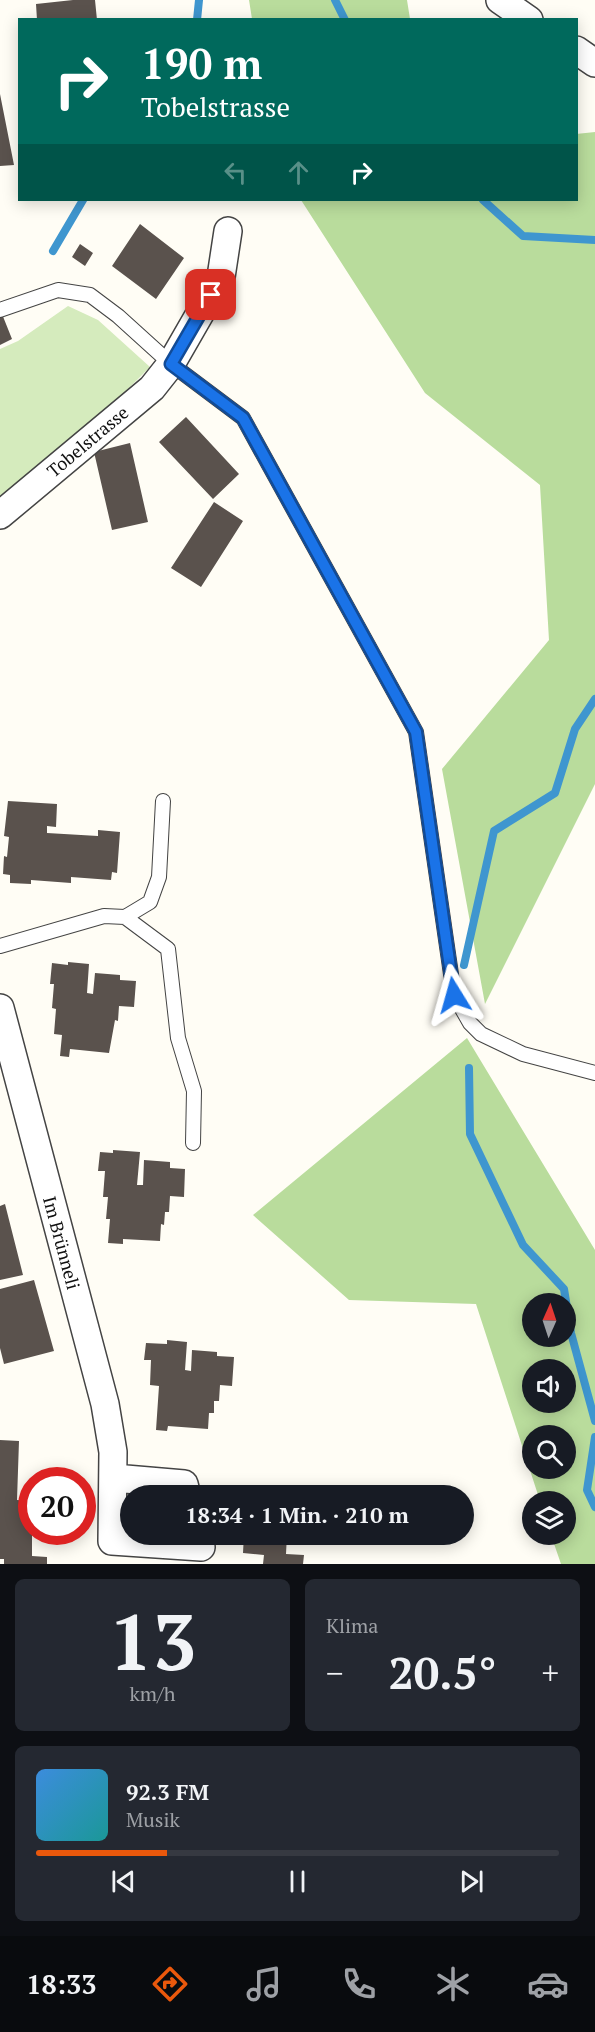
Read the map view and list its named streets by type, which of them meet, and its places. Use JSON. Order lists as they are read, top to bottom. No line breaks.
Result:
{"streets":{"street":["Tobelstrasse","Im Brünneli"]},"north":"top","page":{"turn":["190 m","Tobelstrasse"],"limit":"20","trip":"18:34 · 1 Min. · 210 m","tile":[["13","km/h"],"Klima"],"heat":["−","20.5°","+"],"song":["92.3 FM","Musik"],"tabs":"18:33"}}
